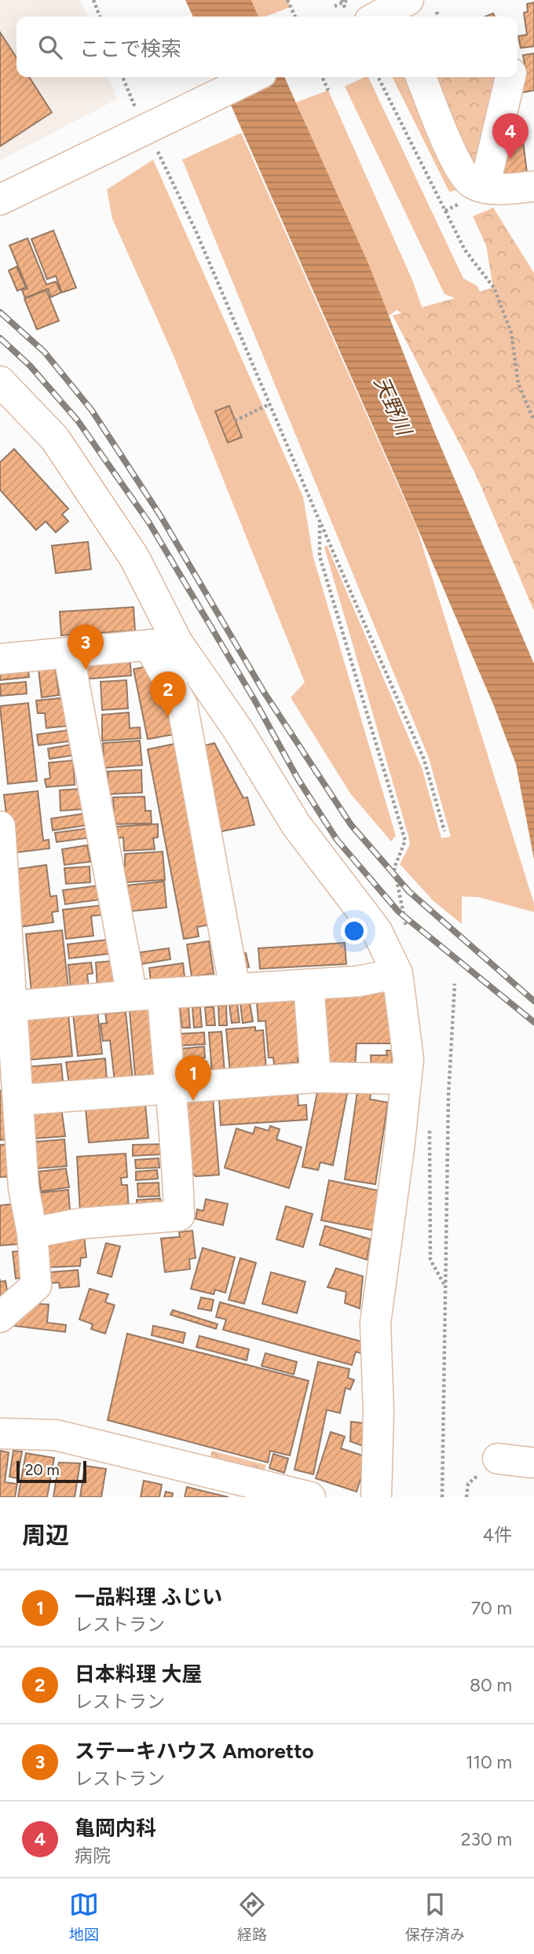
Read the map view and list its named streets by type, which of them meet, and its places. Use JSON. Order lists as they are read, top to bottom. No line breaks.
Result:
{"water":["天野川"],"scale_bar":"20 m","page":{"search":"ここで検索","pins":["4","3","2","1"],"scale":"20 m","heading":["周辺","4件"],"list":[{"mark":"1","name":"一品料理 ふじい","note":"レストラン","value":"70 m"},{"mark":"2","name":"日本料理 大屋","note":"レストラン","value":"80 m"},{"mark":"3","name":"ステーキハウス Amoretto","note":"レストラン","value":"110 m"},{"mark":"4","name":"亀岡内科","note":"病院","value":"230 m"}],"nav":["地図","経路","保存済み"]}}
